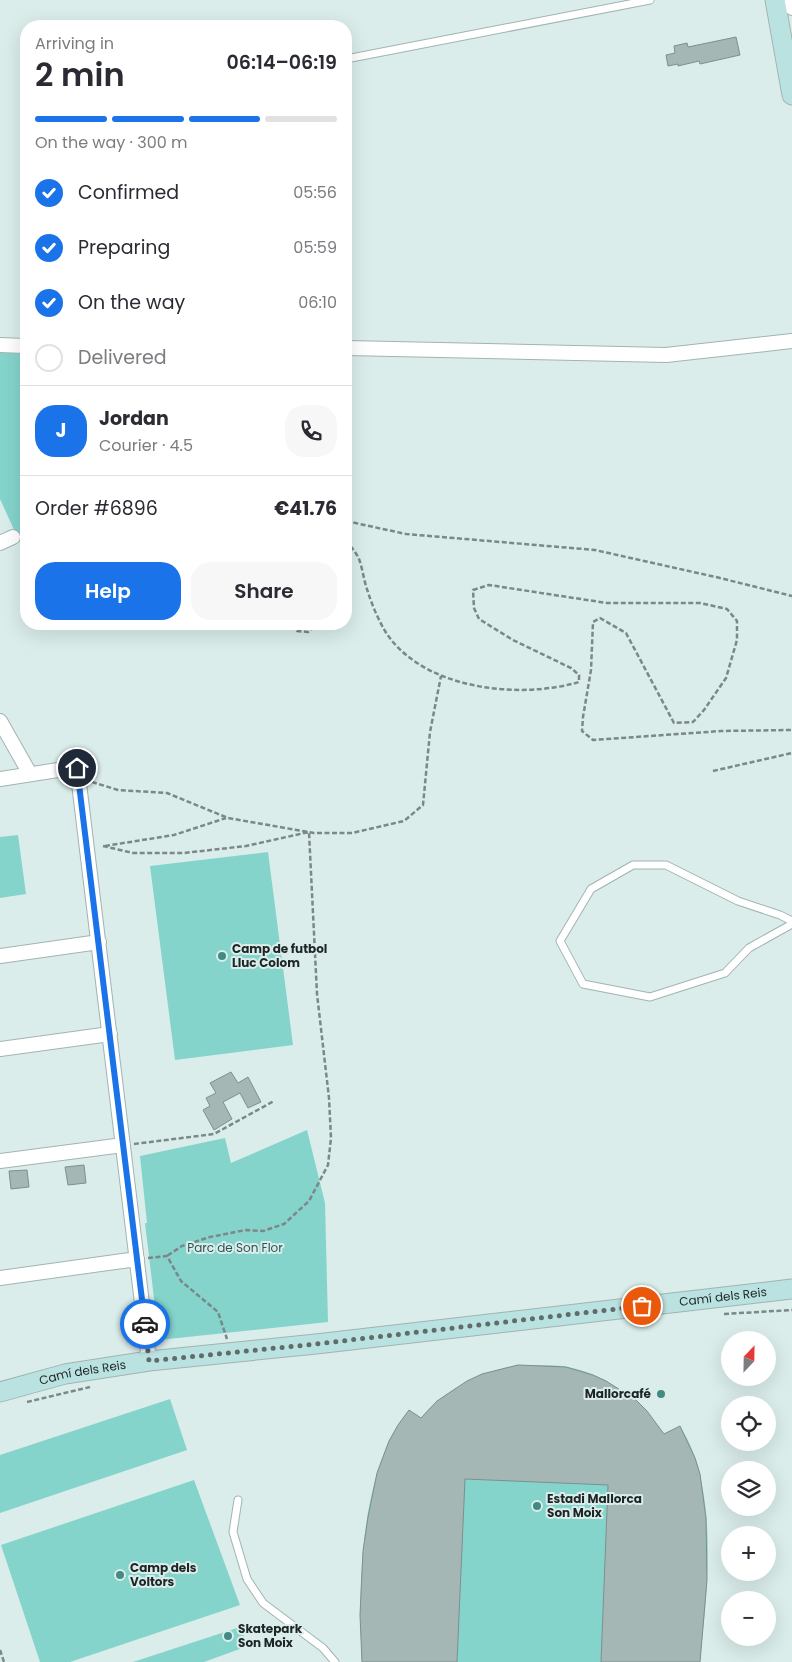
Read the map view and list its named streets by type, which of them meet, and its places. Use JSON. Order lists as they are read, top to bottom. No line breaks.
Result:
{"streets":{"street":["Camí dels Reis"]},"parks":["Parc de Son Flor"],"places":["Camp de futbol Lluc Colom","Mallorcafé","Estadi Mallorca Son Moix","Camp dels Voltors","Skatepark Son Moix"],"north":"top","page":{"heading":["2 min","Arriving in","06:14–06:19"],"panel":["Jordan","Courier · 4.5","Order #6896","€41.76"],"bar":"On the way · 300 m","list":[["Confirmed","05:56"],["Preparing","05:59"],["On the way","06:10"],"Delivered"],"round":"J","buttons":["Help","Share"],"map_buttons":["+","−"]}}
